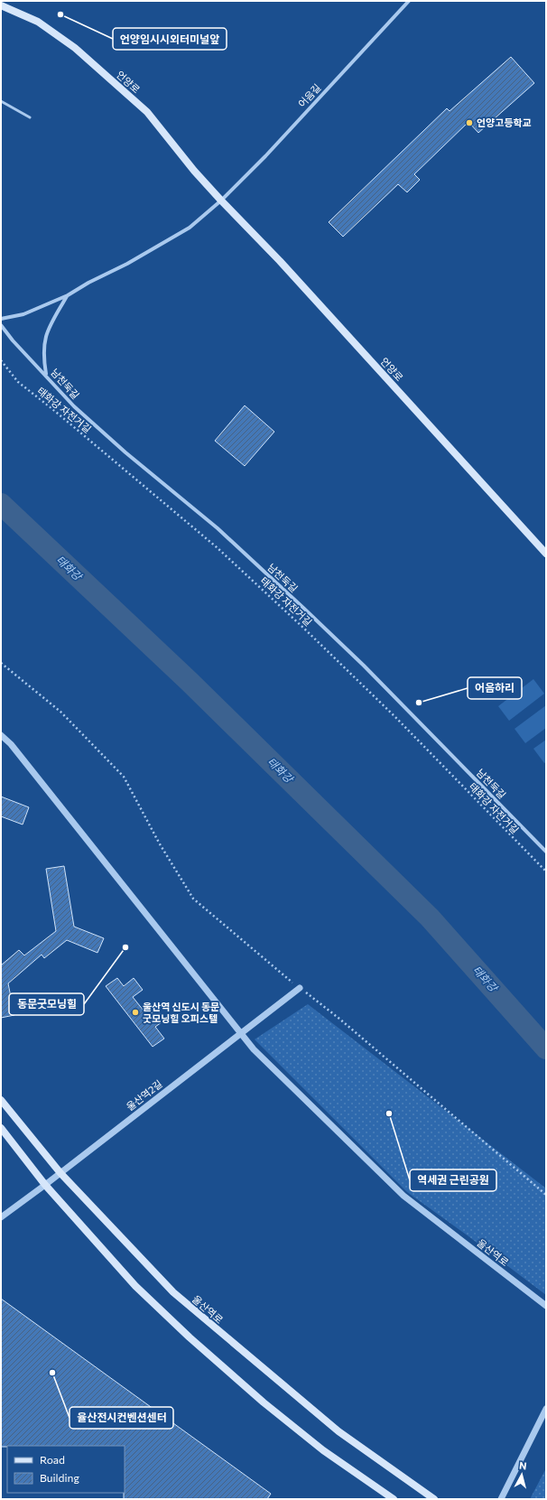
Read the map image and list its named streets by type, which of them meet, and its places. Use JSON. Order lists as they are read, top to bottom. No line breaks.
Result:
{"streets":{"main road":["언양로","울산역로"],"street":["어음길","남천둑길","울산역2길"],"path":["태화강 자전거길"]},"crossings":[["언양로","어음길"],["울산역2길","울산역로"]],"water":["태화강"],"places":["언양임시시외터미널앞","언양고등학교","어음하리","동문굿모닝힐","울산역 신도시 동문 굿모닝힐 오피스텔","역세권 근린공원","율산전시컨벤션센터"],"legend":["Road","Building"],"north":"top"}
